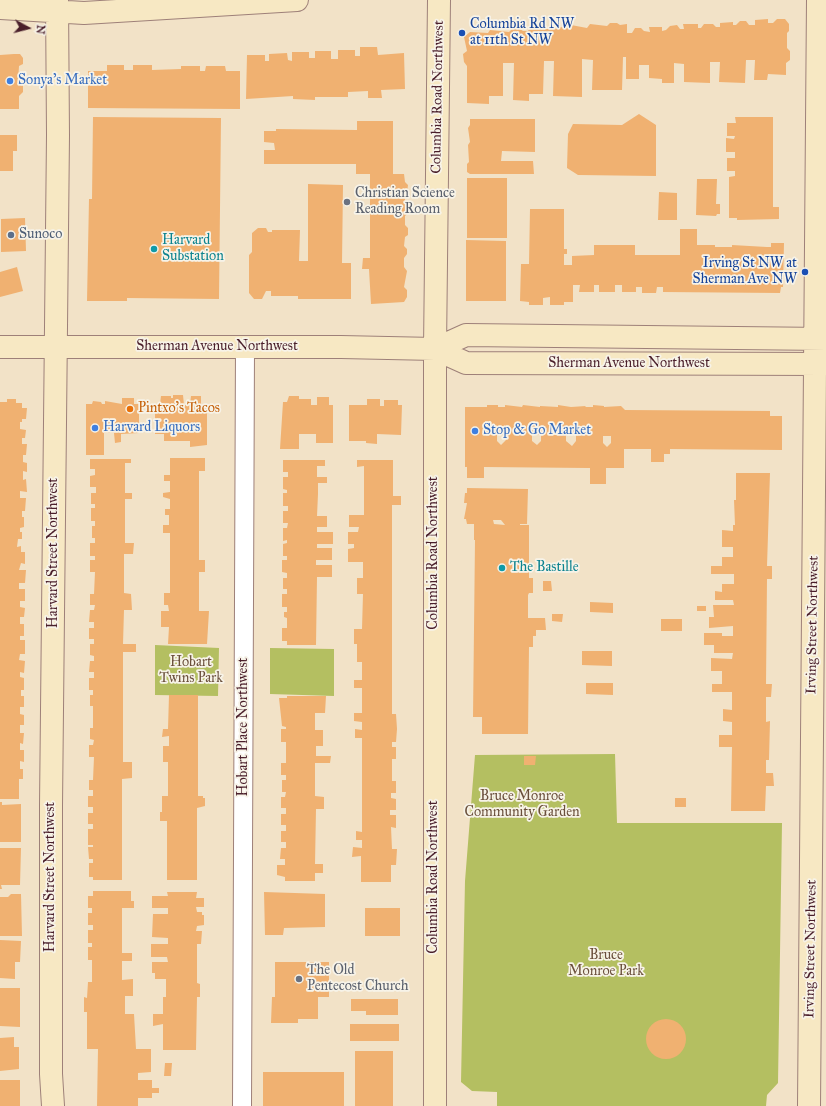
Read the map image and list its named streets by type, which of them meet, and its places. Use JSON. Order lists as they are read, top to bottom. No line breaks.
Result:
{"streets":{"main road":["Columbia Road Northwest","Sherman Avenue Northwest","Harvard Street Northwest","Irving Street Northwest"],"street":["Hobart Place Northwest"]},"crossings":[["Columbia Road Northwest","Sherman Avenue Northwest"],["Sherman Avenue Northwest","Harvard Street Northwest"],["Sherman Avenue Northwest","Irving Street Northwest"],["Sherman Avenue Northwest","Hobart Place Northwest"]],"parks":["Hobart Twins Park","Bruce Monroe Community Garden","Bruce Monroe Park"],"places":["Columbia Rd NW at 11th St NW","Sonya's Market","Christian Science Reading Room","Sunoco","Harvard Substation","Irving St NW at Sherman Ave NW","Pintxo's Tacos","Harvard Liquors","Stop & Go Market","The Bastille","The Old Pentecost Church"],"north":"right"}
